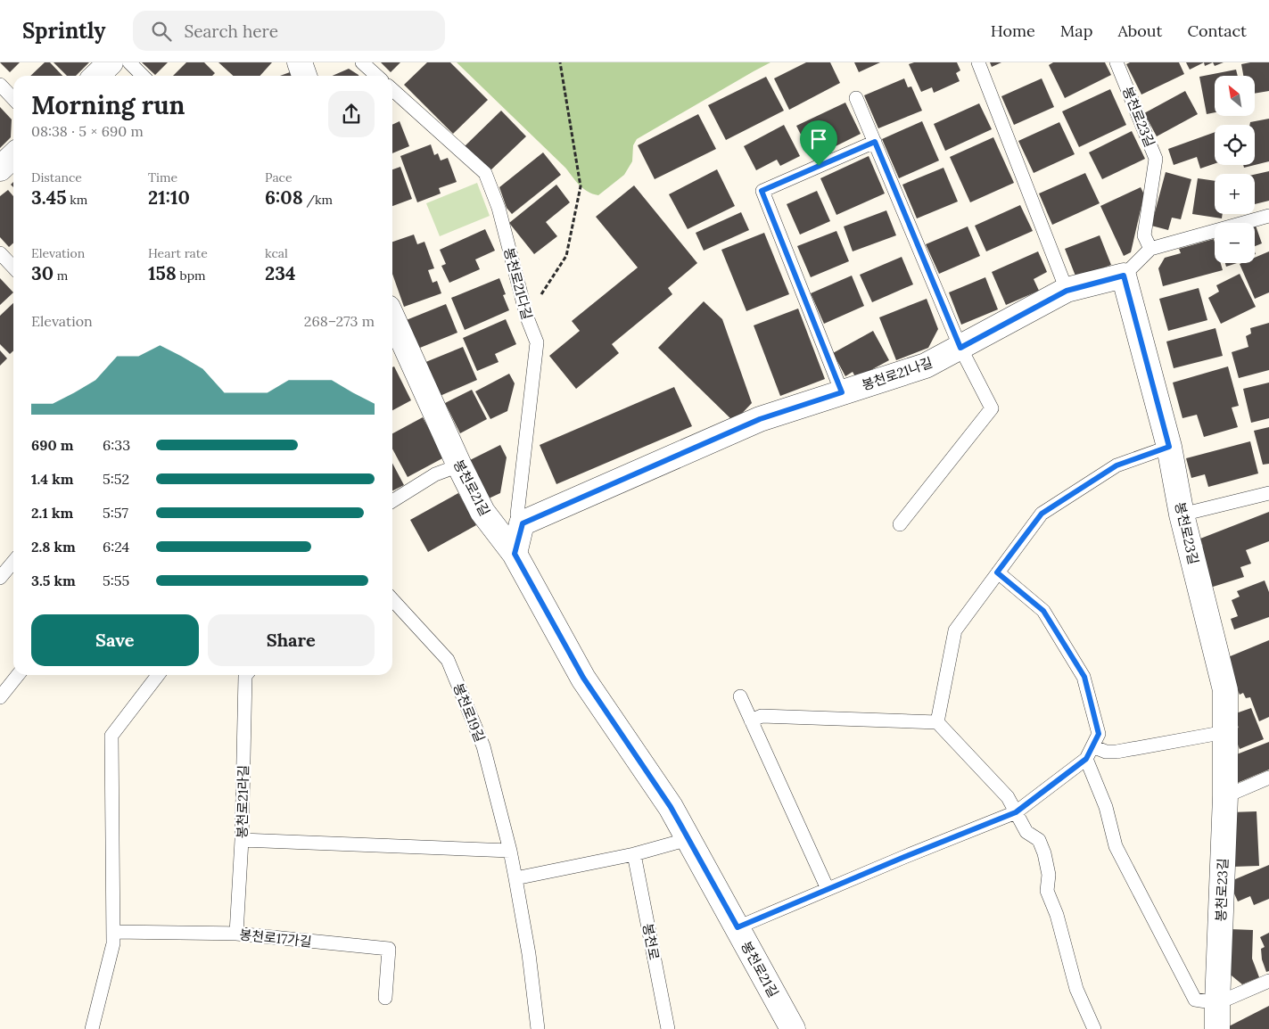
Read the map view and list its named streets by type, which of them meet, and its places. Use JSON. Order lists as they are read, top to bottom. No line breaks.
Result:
{"streets":{"street":["봉천로23길","봉천로21나길","봉천로21길"],"lane":["봉천로21다길","봉천로19길","봉천로21라길","봉천로17가길","봉천로"]},"crossings":[["봉천로23길","봉천로21나길"],["봉천로21다길","봉천로21나길"],["봉천로21라길","봉천로17가길"]],"north":"top left","page":{"header":"Sprintly","search":"Search here","nav":["Home","Map","About","Contact"],"map_buttons":["+","−"],"heading":["Morning run","08:38 · 5 × 690 m"],"stats":[["Distance","3.45 km"],["Time","21:10"],["Pace","6:08 /km"],["Elevation","30 m"],["Heart rate","158 bpm"],["kcal","234"]],"chart":["Elevation","268–273 m"],"list":[{"name":"690 m","note":"6:33"},{"name":"1.4 km","note":"5:52"},{"name":"2.1 km","note":"5:57"},{"name":"2.8 km","note":"6:24"},{"name":"3.5 km","note":"5:55"}],"buttons":["Save","Share"]}}
